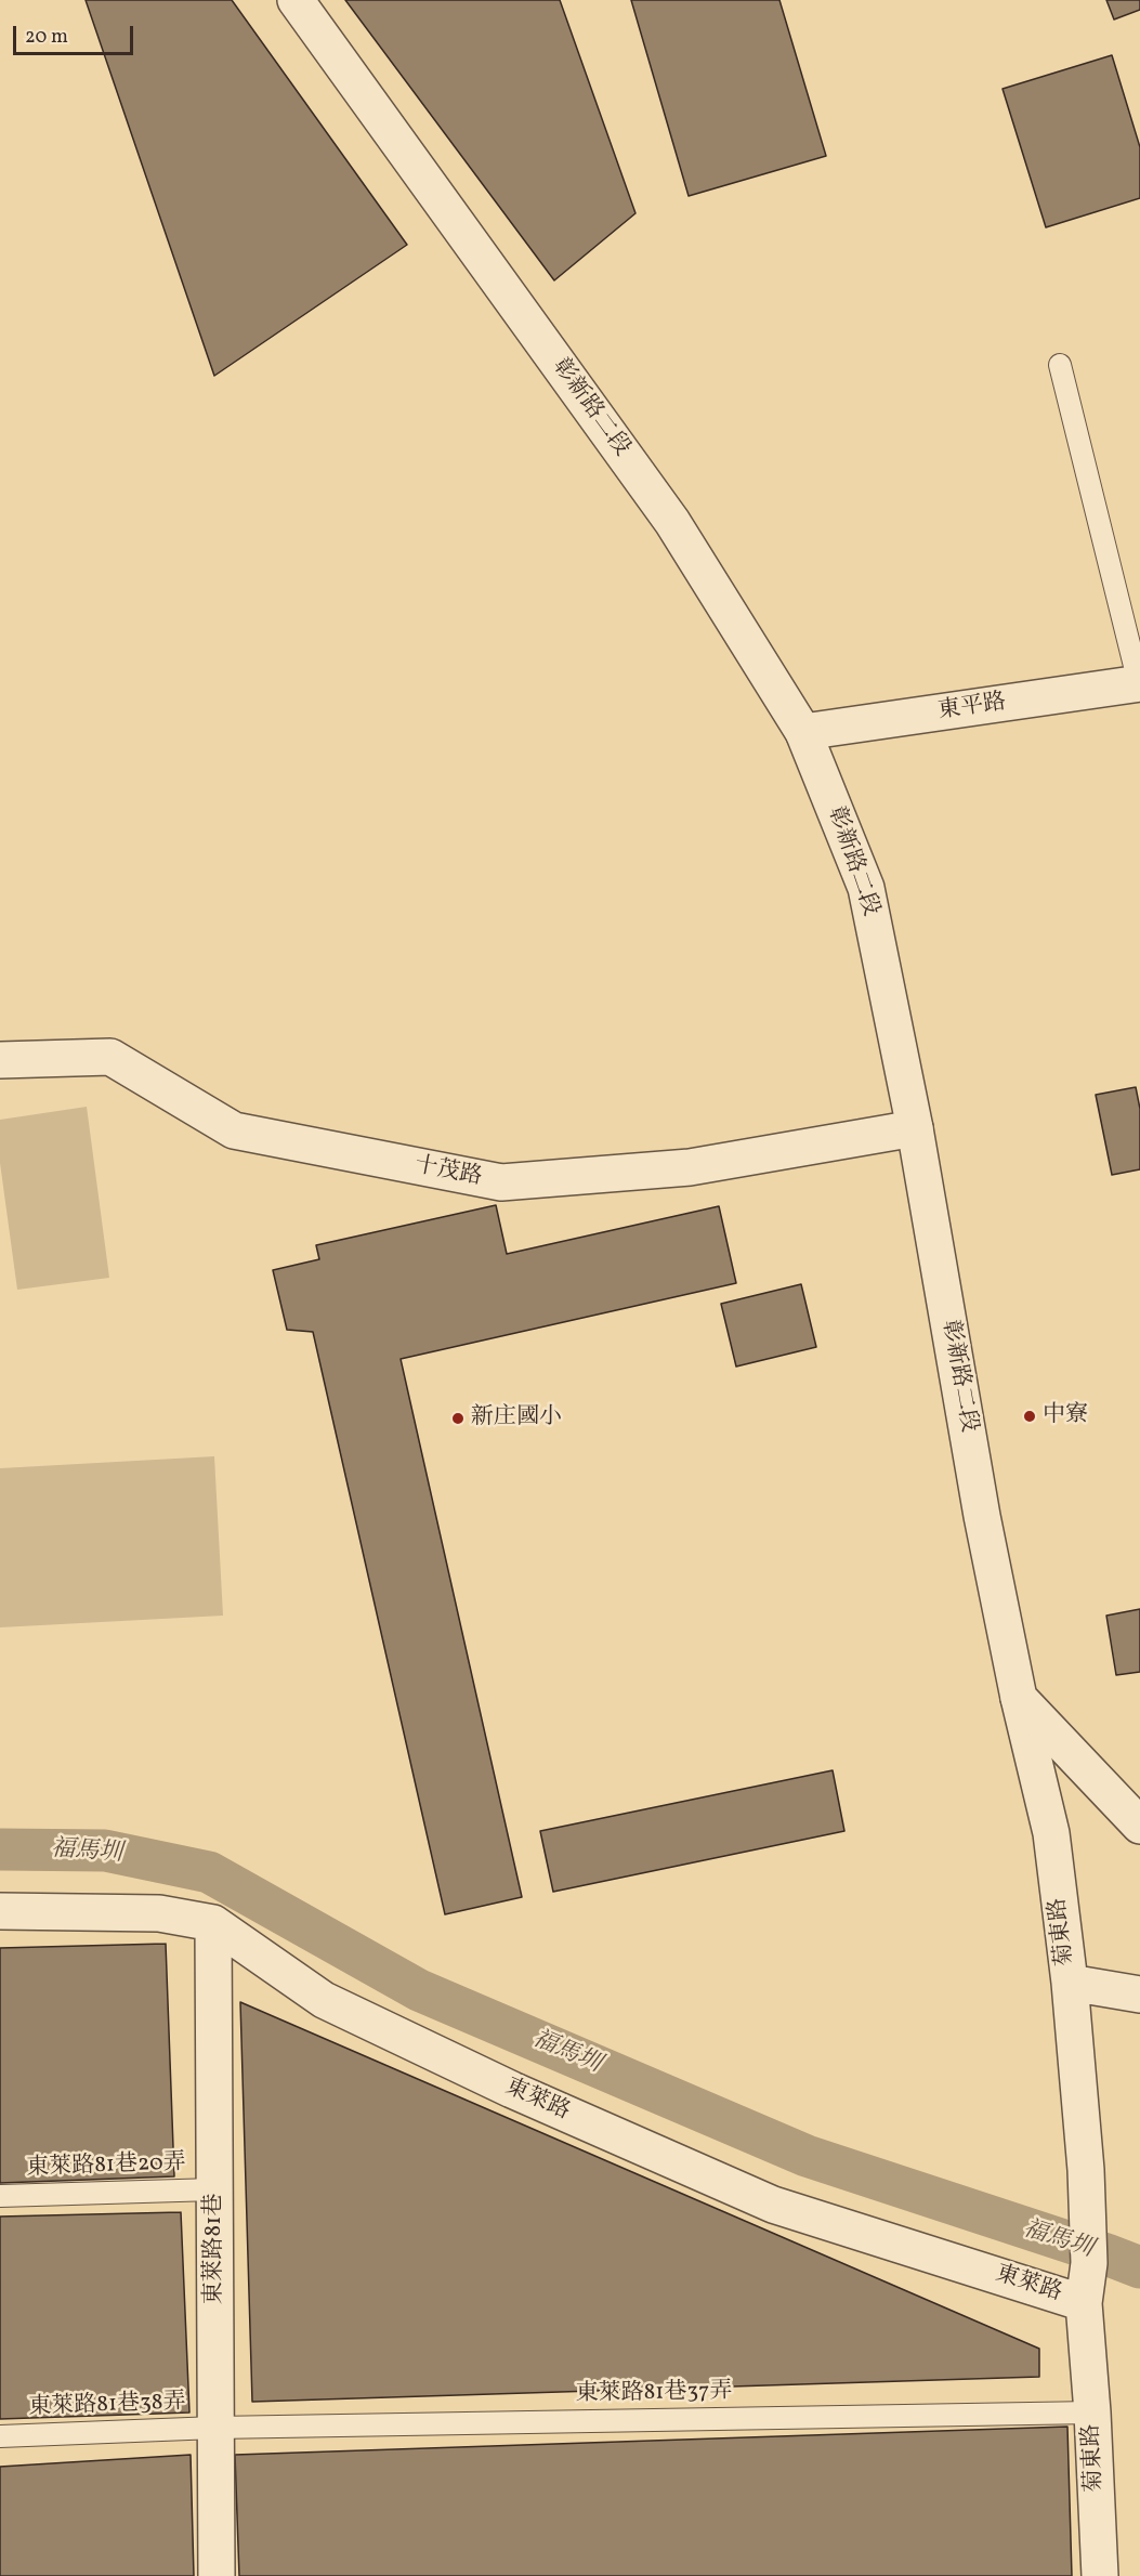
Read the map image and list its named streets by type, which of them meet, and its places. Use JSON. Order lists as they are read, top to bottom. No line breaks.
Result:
{"streets":{"street":["彰新路二段","東平路","十茂路","菊東路","東萊路","東萊路81巷"],"lane":["東萊路81巷20弄","東萊路81巷37弄","東萊路81巷38弄"]},"crossings":[["彰新路二段","東平路"],["彰新路二段","十茂路"],["彰新路二段","菊東路"],["菊東路","東萊路"],["菊東路","東萊路81巷37弄"],["東萊路","東萊路81巷"],["東萊路81巷20弄","東萊路81巷"],["東萊路81巷","東萊路81巷37弄"],["東萊路81巷","東萊路81巷38弄"],["東萊路81巷37弄","東萊路81巷38弄"]],"water":["福馬圳"],"places":["中寮","新庄國小"],"scale_bar":"20 m"}
